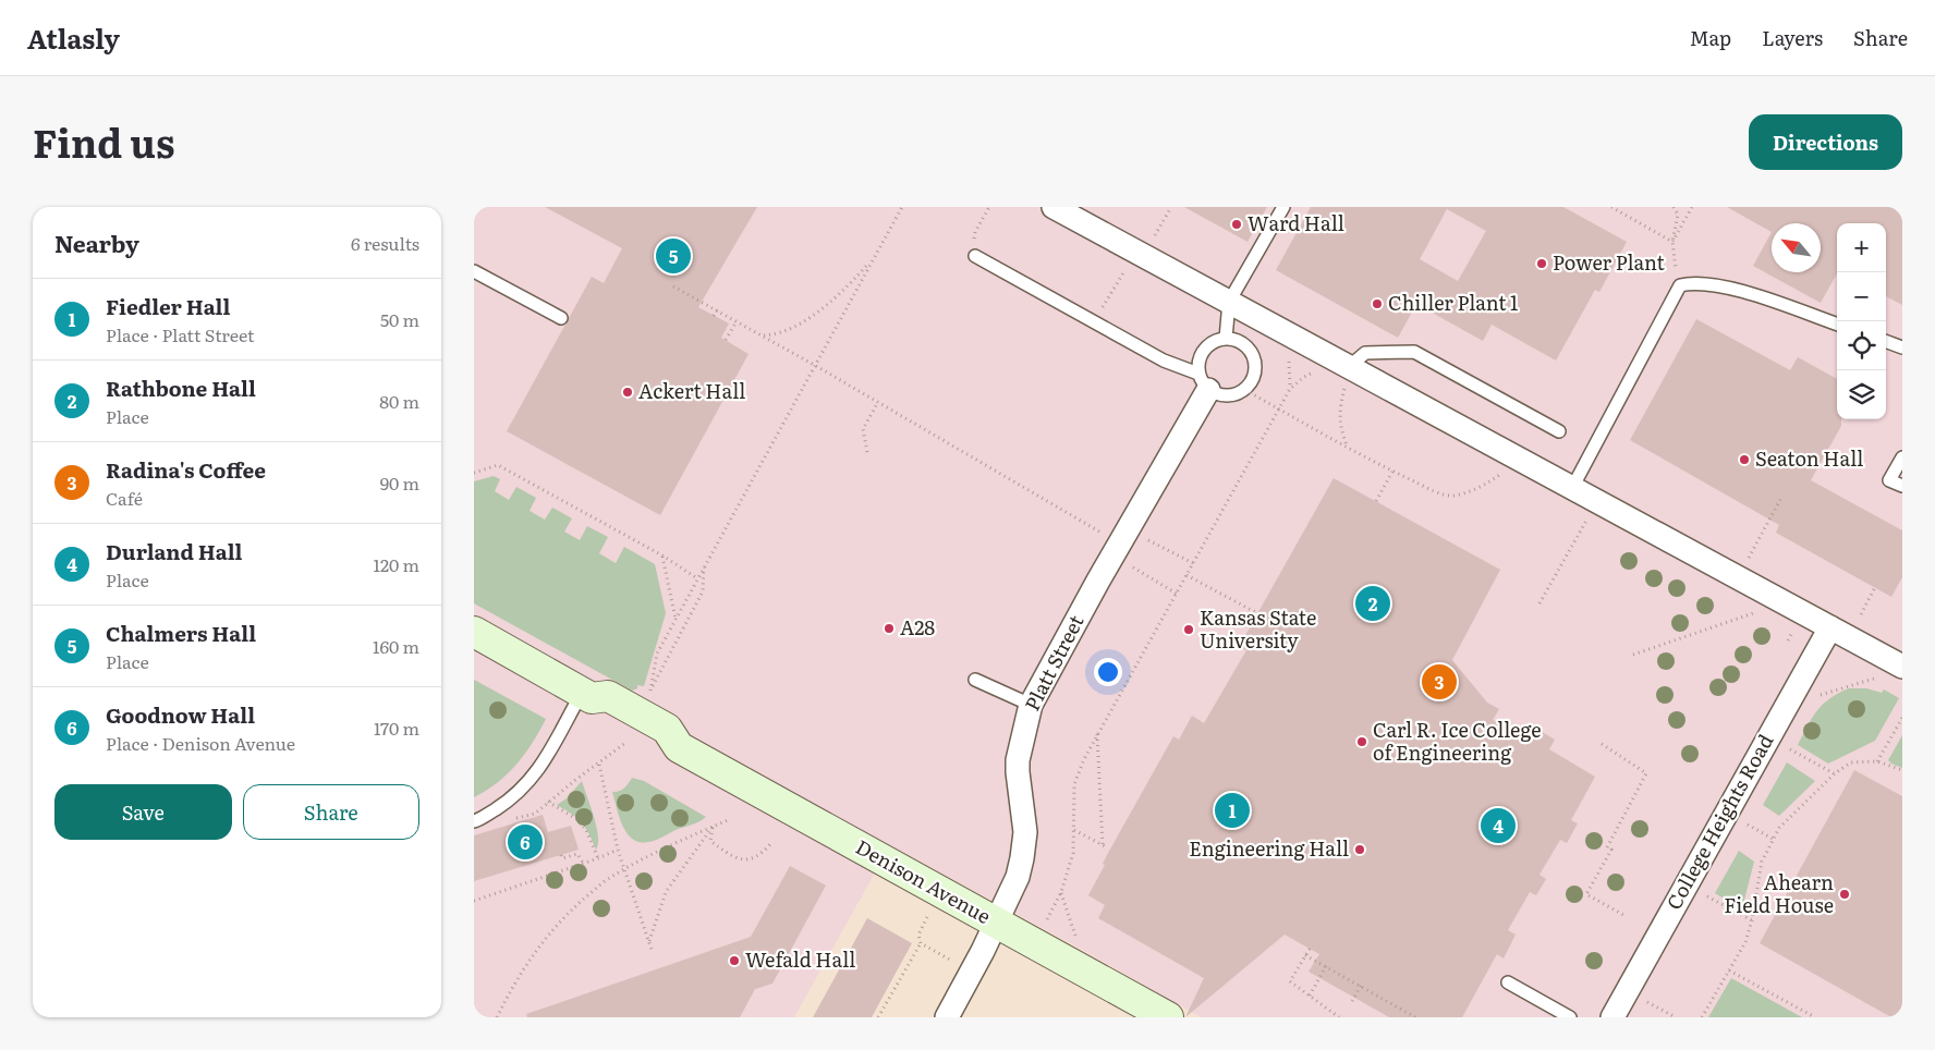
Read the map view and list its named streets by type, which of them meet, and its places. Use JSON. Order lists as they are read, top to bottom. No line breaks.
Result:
{"streets":{"street":["Platt Street","College Heights Road","Denison Avenue"]},"crossings":[["Platt Street","Denison Avenue"]],"places":["Ward Hall","Power Plant","Chiller Plant 1","Ackert Hall","Seaton Hall","A28","Kansas State University","Carl R. Ice College of Engineering","Engineering Hall","Ahearn Field House","Wefald Hall"],"north":"top left","page":{"header":"Atlasly","nav":["Map","Layers","Share"],"title":"Find us","buttons":["Directions",["Save","Share"]],"heading":["Nearby","6 results"],"map_buttons":["+","−"],"pins":["5","2","3","1","4","6"],"list":[{"mark":"1","name":"Fiedler Hall","note":"Place · Platt Street","value":"50 m"},{"mark":"2","name":"Rathbone Hall","note":"Place","value":"80 m"},{"mark":"3","name":"Radina's Coffee","note":"Café","value":"90 m"},{"mark":"4","name":"Durland Hall","note":"Place","value":"120 m"},{"mark":"5","name":"Chalmers Hall","note":"Place","value":"160 m"},{"mark":"6","name":"Goodnow Hall","note":"Place · Denison Avenue","value":"170 m"}]}}
